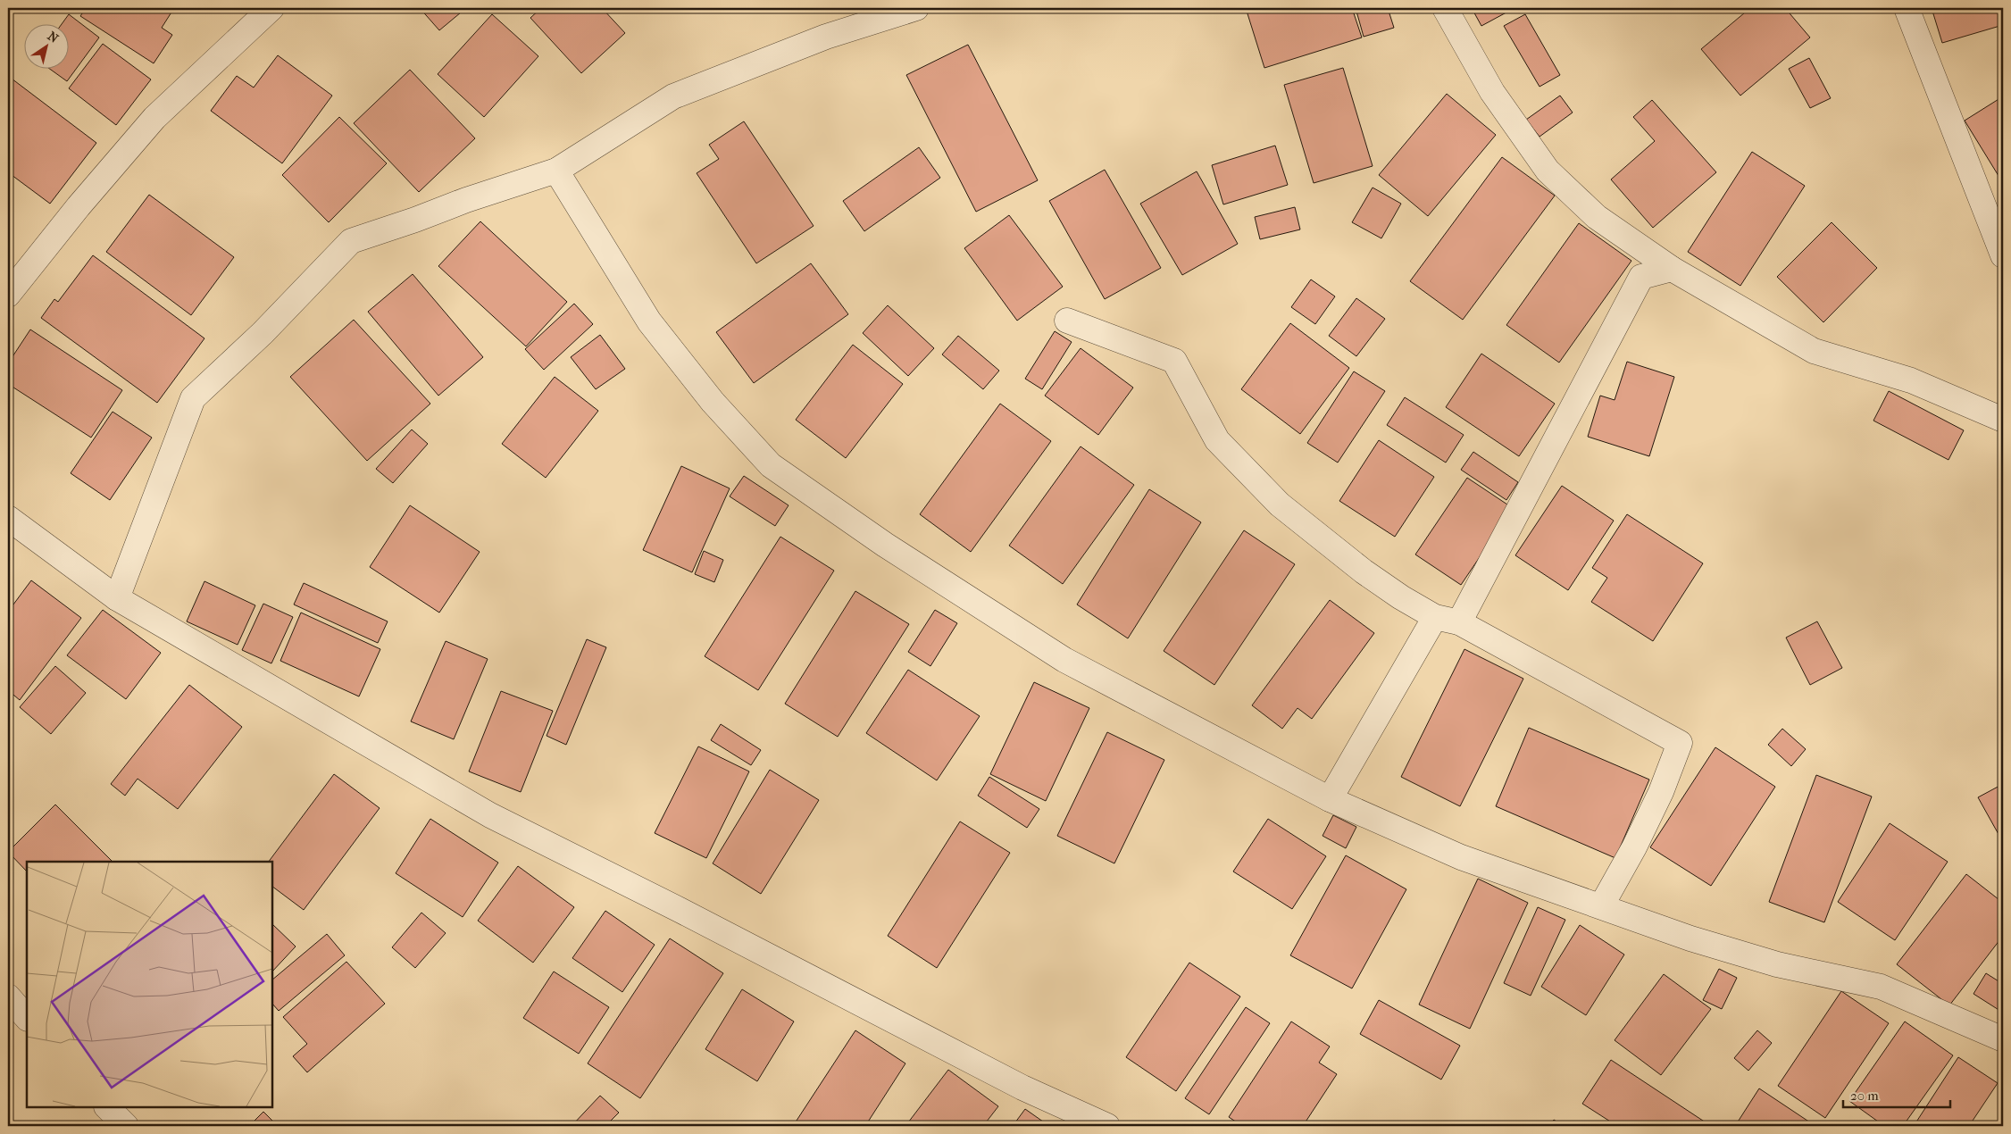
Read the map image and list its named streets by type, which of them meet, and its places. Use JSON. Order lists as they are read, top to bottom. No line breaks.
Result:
{"scale_bar":"20 m","north":"top right"}
